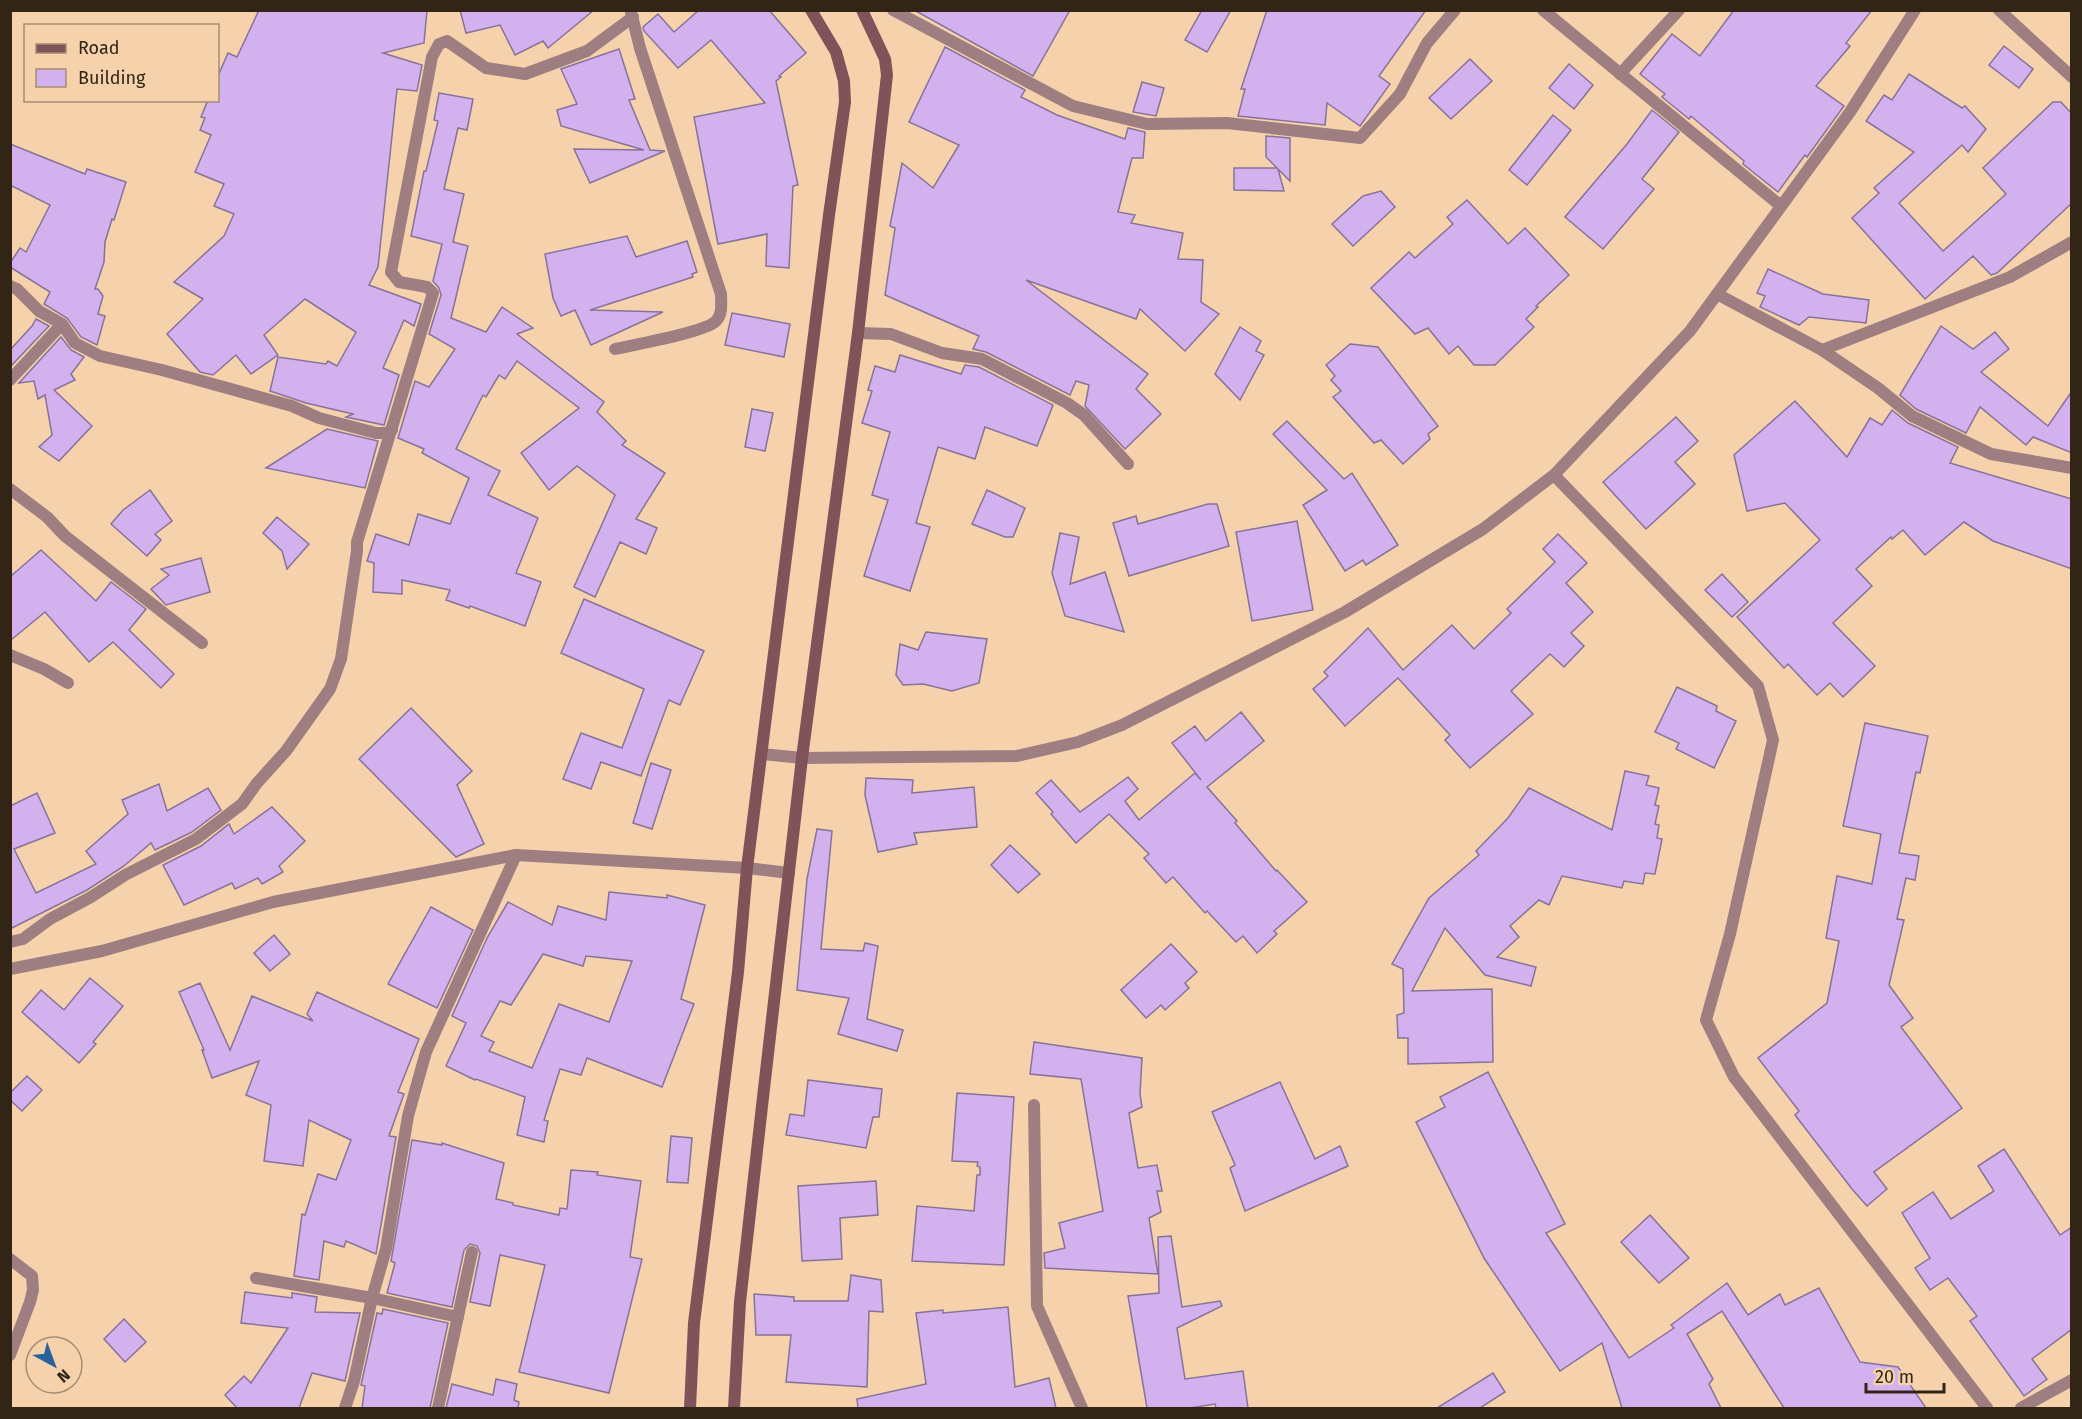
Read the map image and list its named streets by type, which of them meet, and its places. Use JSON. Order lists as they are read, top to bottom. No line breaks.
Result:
{"legend":["Road","Building"],"scale_bar":"20 m","north":"bottom right"}
